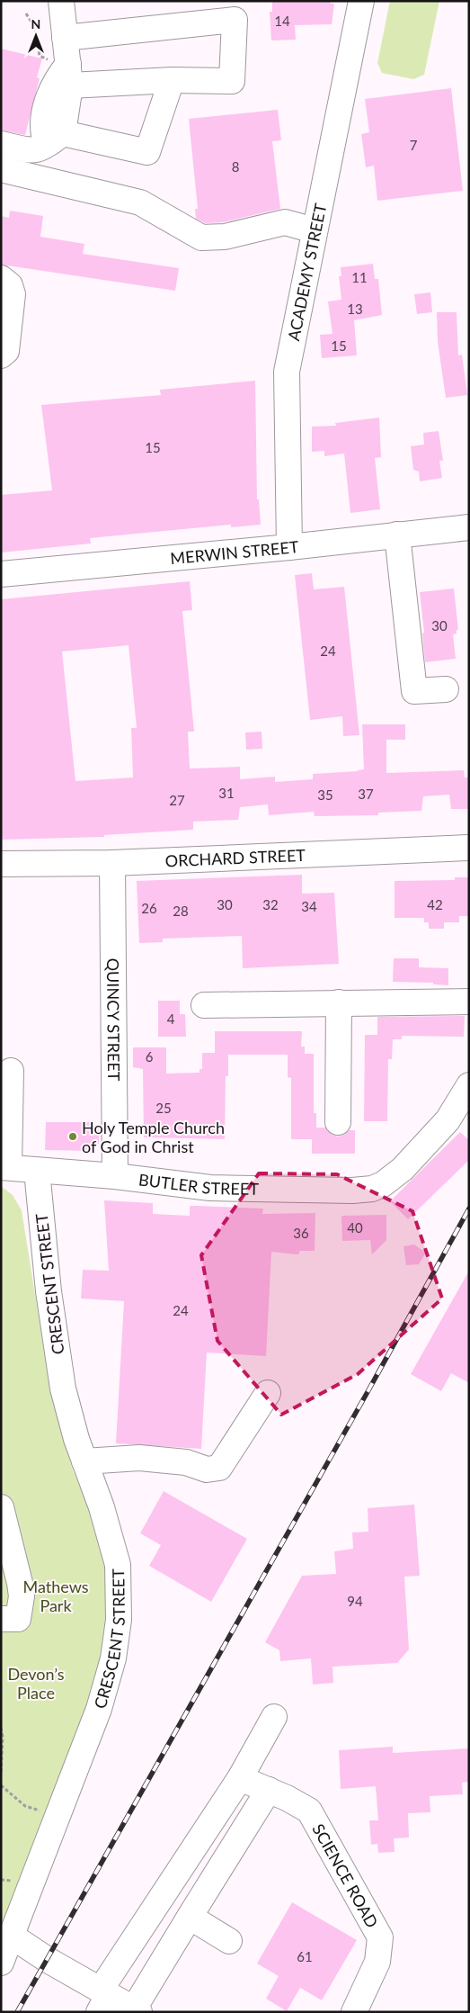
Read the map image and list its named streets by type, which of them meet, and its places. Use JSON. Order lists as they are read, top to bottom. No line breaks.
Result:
{"streets":{"street":["ACADEMY STREET","MERWIN STREET","ORCHARD STREET","QUINCY STREET","BUTLER STREET","CRESCENT STREET","SCIENCE ROAD"]},"crossings":[["ACADEMY STREET","MERWIN STREET"],["ORCHARD STREET","QUINCY STREET"],["QUINCY STREET","BUTLER STREET"],["BUTLER STREET","CRESCENT STREET"]],"parks":["Mathews Park","Devon’s Place"],"places":["Holy Temple Church of God in Christ"],"house_numbers":["14","7","8","11","13","15","15","30","24","31","37","35","27","30","32","42","34","26","28","4","6","25","40","36","24","94","61"],"north":"top"}
